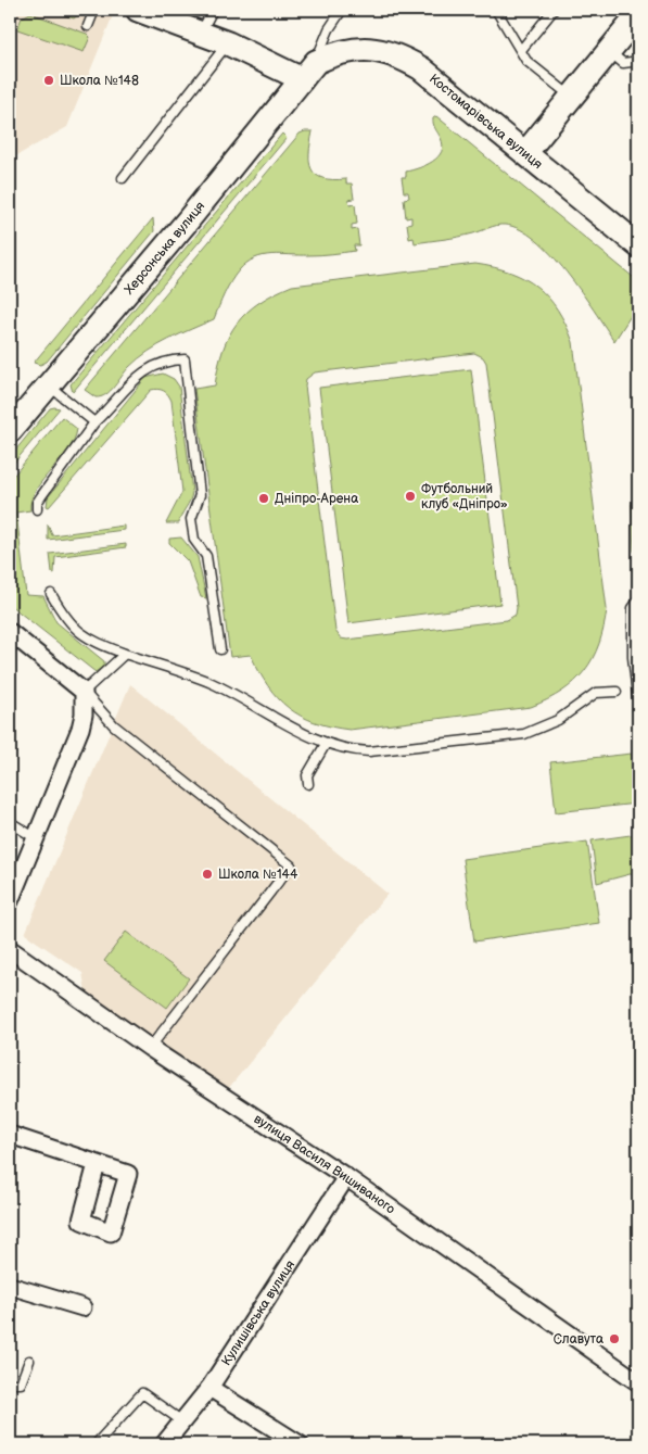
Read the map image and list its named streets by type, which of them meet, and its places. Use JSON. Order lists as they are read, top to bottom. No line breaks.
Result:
{"streets":{"street":["Костомарівська вулиця","Херсонська вулиця","вулиця Василя Вишиваного","Кулишівська вулиця"]},"crossings":[["Костомарівська вулиця","Херсонська вулиця"],["вулиця Василя Вишиваного","Кулишівська вулиця"]],"places":["Школа №148","Футбольний клуб «Дніпро»","Дніпро-Арена","Школа №144","Славута"]}
